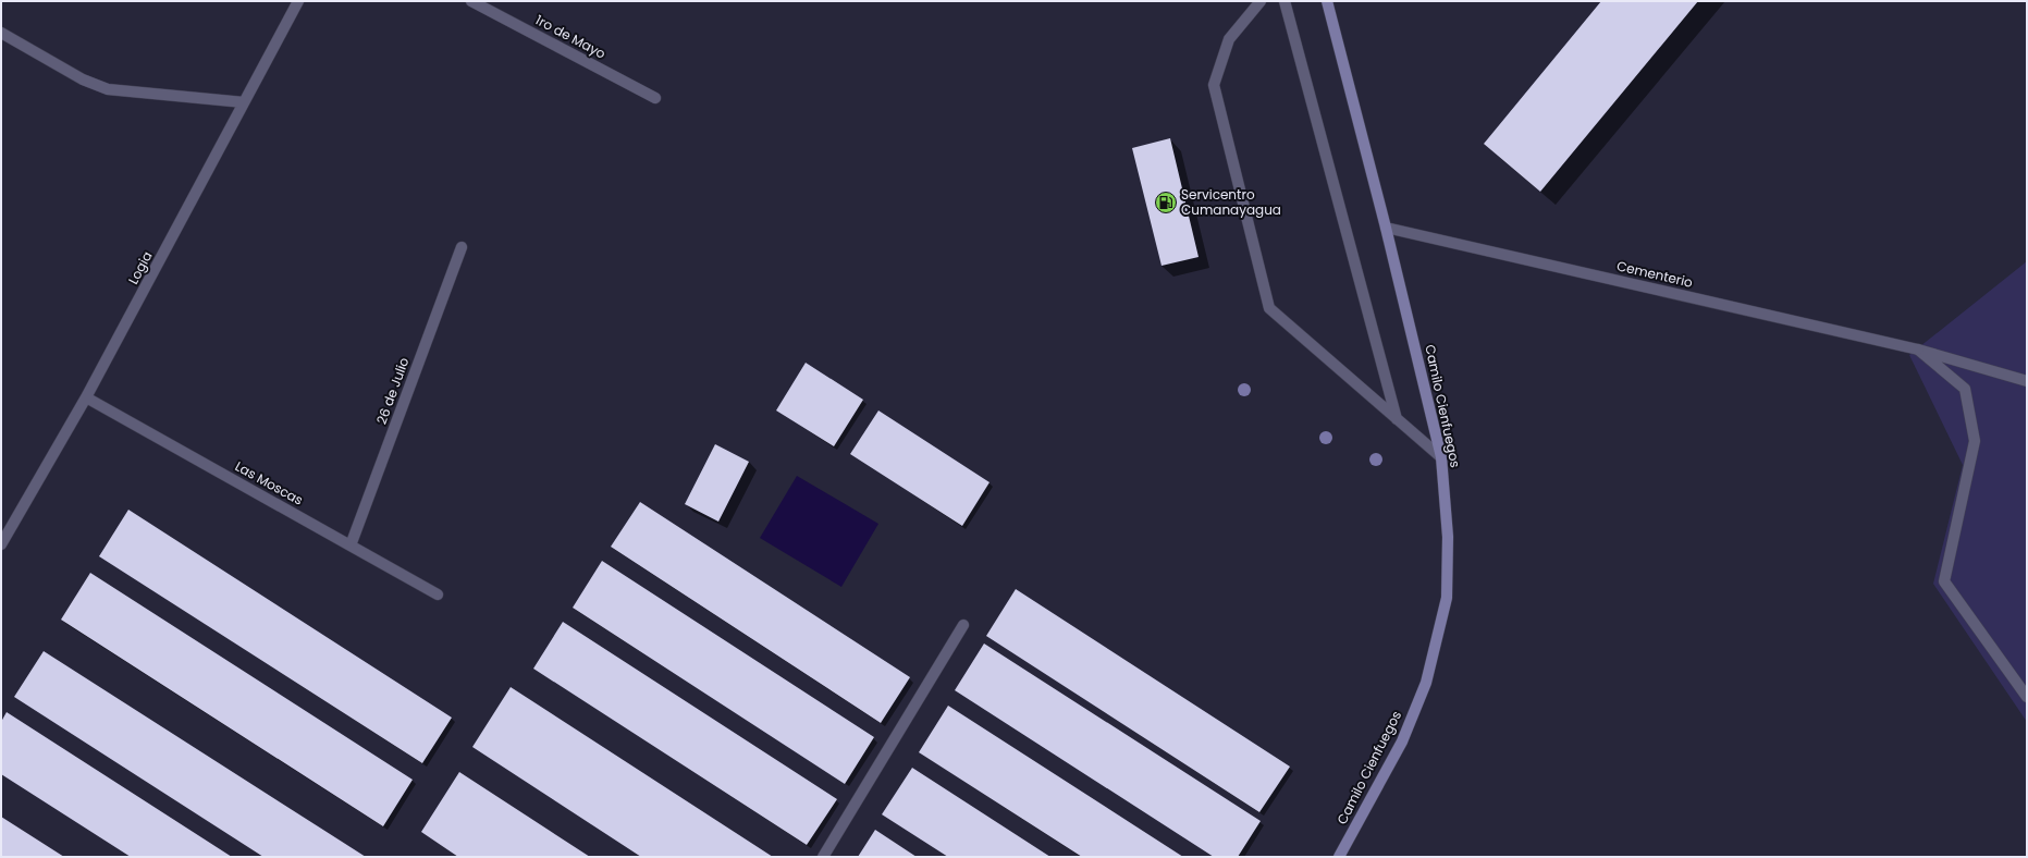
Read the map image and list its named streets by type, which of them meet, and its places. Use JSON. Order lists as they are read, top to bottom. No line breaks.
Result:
{"streets":{"main road":["Camilo Cienfuegos"],"street":["1ro de Mayo","Logia","Cementerio","26 de Julio","Las Moscas"]},"crossings":[["Logia","Las Moscas"],["Cementerio","Camilo Cienfuegos"],["26 de Julio","Las Moscas"]],"places":{"fuel station":["Servicentro Cumanayagua"]}}
